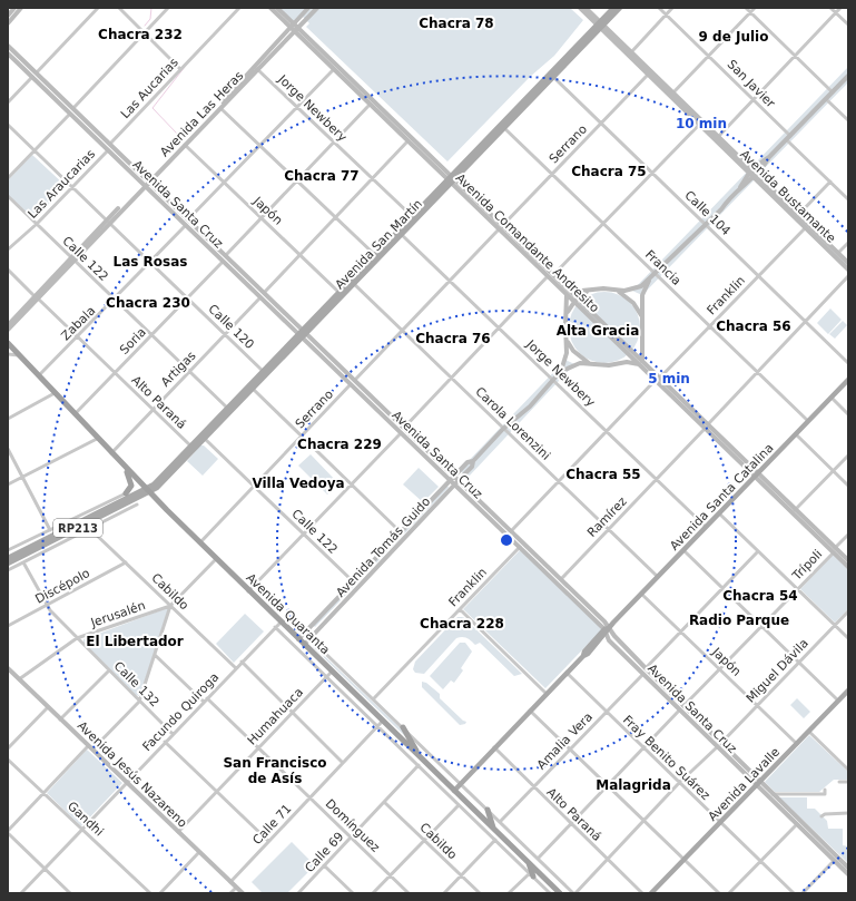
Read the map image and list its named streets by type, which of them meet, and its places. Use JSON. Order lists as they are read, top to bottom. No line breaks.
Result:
{"streets":{"highway":["Avenida Quaranta"],"main road":["Avenida Las Heras","Avenida Bustamante","Avenida Santa Cruz","Avenida Comandante Andresito","Avenida San Martín","Avenida Santa Catalina","RP213","Avenida Tomás Guido","Avenida Jesús Nazareno","Avenida Lavalle"],"street":["San Javier","Las Aucarias","Jorge Newbery","Serrano","Las Araucarias","Japón","Calle 104","Calle 122","Francia","Franklin","Zabala","Calle 120","Soria","Artigas","Alto Paraná","Carola Lorenzini","Ramírez","Trípoli","Discépolo","Cabildo","Jerusalén","Miguel Dávila","Calle 132","Facundo Quiroga","Humahuaca","Amalia Vera","Fray Benito Suárez","Gandhi","Calle 71","Domínguez","Calle 69"]},"crossings":[["Las Aucarias","Avenida Santa Cruz"],["Jorge Newbery","Avenida Las Heras"],["Jorge Newbery","Serrano"],["Jorge Newbery","Avenida San Martín"],["Jorge Newbery","Franklin"],["Jorge Newbery","Avenida Santa Catalina"],["Jorge Newbery","Ramírez"],["Jorge Newbery","Avenida Tomás Guido"],["Avenida Las Heras","Avenida Santa Cruz"],["Avenida Las Heras","Japón"],["Avenida Las Heras","Avenida Comandante Andresito"],["Avenida Las Heras","Calle 122"],["Avenida Las Heras","Calle 120"],["Avenida Las Heras","Alto Paraná"],["Serrano","Avenida Bustamante"],["Serrano","Avenida Santa Cruz"],["Serrano","Calle 104"],["Serrano","Avenida Comandante Andresito"],["Serrano","Calle 122"],["Serrano","Francia"],["Serrano","Carola Lorenzini"],["Serrano","Avenida Quaranta"],["Las Araucarias","Avenida Santa Cruz"],["Las Araucarias","Calle 122"],["Las Araucarias","Calle 120"],["Avenida Bustamante","Avenida San Martín"],["Avenida Bustamante","Franklin"],["Avenida Santa Cruz","Avenida San Martín"],["Avenida Santa Cruz","Franklin"],["Avenida Santa Cruz","Zabala"],["Avenida Santa Cruz","Soria"],["Avenida Santa Cruz","Artigas"],["Avenida Santa Cruz","Avenida Santa Catalina"],["Avenida Santa Cruz","Ramírez"],["Avenida Santa Cruz","Avenida Tomás Guido"],["Avenida Santa Cruz","Trípoli"],["Avenida Santa Cruz","Miguel Dávila"],["Avenida Santa Cruz","Amalia Vera"],["Avenida Santa Cruz","Avenida Lavalle"],["Japón","Avenida San Martín"],["Japón","Avenida Santa Catalina"],["Japón","Trípoli"],["Japón","Miguel Dávila"],["Japón","Avenida Lavalle"],["Calle 104","Avenida San Martín"],["Calle 104","Franklin"],["Calle 104","Ramírez"],["Avenida Comandante Andresito","Avenida San Martín"],["Avenida Comandante Andresito","Franklin"],["Avenida Comandante Andresito","Avenida Santa Catalina"],["Avenida Comandante Andresito","Ramírez"],["Avenida Comandante Andresito","Avenida Tomás Guido"],["Avenida Comandante Andresito","Trípoli"],["Avenida San Martín","Calle 122"],["Avenida San Martín","Francia"],["Avenida San Martín","Calle 120"],["Avenida San Martín","Alto Paraná"],["Avenida San Martín","Carola Lorenzini"],["Avenida San Martín","RP213"],["Avenida San Martín","Avenida Quaranta"],["Calle 122","Zabala"],["Calle 122","Soria"],["Calle 122","Artigas"],["Calle 122","Avenida Tomás Guido"],["Francia","Franklin"],["Francia","Avenida Santa Catalina"],["Francia","Ramírez"],["Franklin","Carola Lorenzini"],["Zabala","Calle 120"],["Zabala","Alto Paraná"],["Zabala","Avenida Quaranta"],["Calle 120","Soria"],["Calle 120","Artigas"],["Soria","Alto Paraná"],["Soria","Avenida Quaranta"],["Artigas","Alto Paraná"],["Artigas","Avenida Quaranta"],["Alto Paraná","Avenida Santa Catalina"],["Alto Paraná","Miguel Dávila"],["Alto Paraná","Amalia Vera"],["Carola Lorenzini","Avenida Santa Catalina"],["Carola Lorenzini","Ramírez"],["Carola Lorenzini","Avenida Tomás Guido"],["Avenida Santa Catalina","Avenida Quaranta"],["Avenida Santa Catalina","Fray Benito Suárez"],["RP213","Avenida Quaranta"],["Avenida Tomás Guido","Avenida Quaranta"],["Discépolo","Cabildo"],["Discépolo","Calle 132"],["Cabildo","Jerusalén"],["Cabildo","Facundo Quiroga"],["Cabildo","Calle 69"],["Jerusalén","Avenida Quaranta"],["Jerusalén","Calle 132"],["Jerusalén","Avenida Jesús Nazareno"],["Avenida Quaranta","Facundo Quiroga"],["Avenida Quaranta","Humahuaca"],["Avenida Quaranta","Calle 71"],["Miguel Dávila","Fray Benito Suárez"],["Calle 132","Facundo Quiroga"],["Facundo Quiroga","Avenida Jesús Nazareno"],["Facundo Quiroga","Gandhi"],["Facundo Quiroga","Domínguez"],["Humahuaca","Avenida Jesús Nazareno"],["Humahuaca","Domínguez"],["Amalia Vera","Fray Benito Suárez"],["Fray Benito Suárez","Avenida Lavalle"],["Avenida Jesús Nazareno","Calle 71"],["Calle 71","Domínguez"],["Domínguez","Calle 69"]],"districts":["Chacra 78","Chacra 232","9 de Julio","Chacra 75","Chacra 77","Las Rosas","Chacra 230","Chacra 56","Alta Gracia","Chacra 76","Chacra 229","Chacra 55","Villa Vedoya","Chacra 54","Radio Parque","Chacra 228","El Libertador","San Francisco de Asís","Malagrida"],"rings":["10 min","5 min"]}
